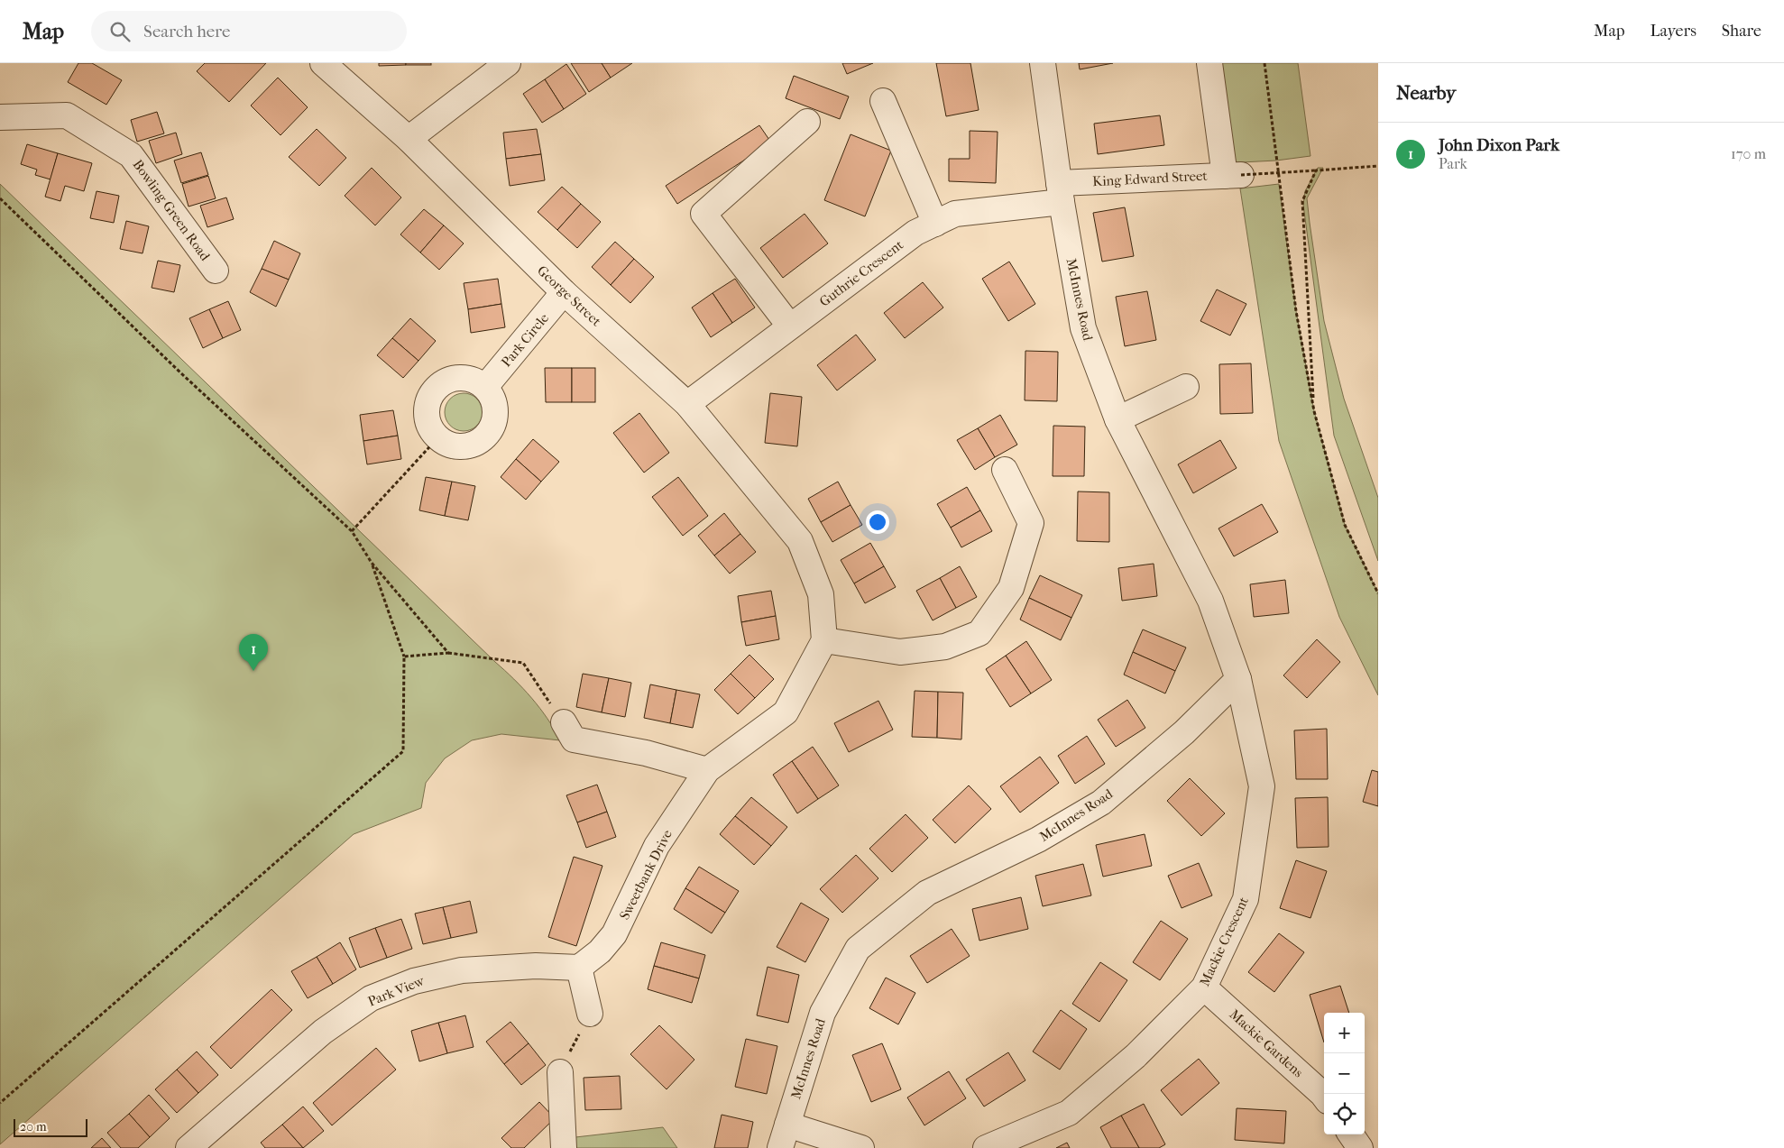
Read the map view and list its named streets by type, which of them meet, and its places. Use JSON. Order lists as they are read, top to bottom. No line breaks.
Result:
{"streets":{"street":["King Edward Street","Bowling Green Road","Guthrie Crescent","George Street","McInnes Road","Park Circle","Sweetbank Drive","Mackie Crescent","Park View","Mackie Gardens"]},"crossings":[["King Edward Street","Guthrie Crescent"],["King Edward Street","McInnes Road"],["Guthrie Crescent","George Street"],["Guthrie Crescent","McInnes Road"],["George Street","Park Circle"],["George Street","Sweetbank Drive"],["McInnes Road","Mackie Crescent"],["Sweetbank Drive","Park View"],["Mackie Crescent","Mackie Gardens"]],"scale_bar":"20 m","page":{"header":"Map","search":"Search here","nav":["Map","Layers","Share"],"heading":"Nearby","list":[{"mark":"1","name":"John Dixon Park","note":"Park","value":"170 m"}],"pins":"1","map_buttons":["+","−"],"scale":"20 m"}}
